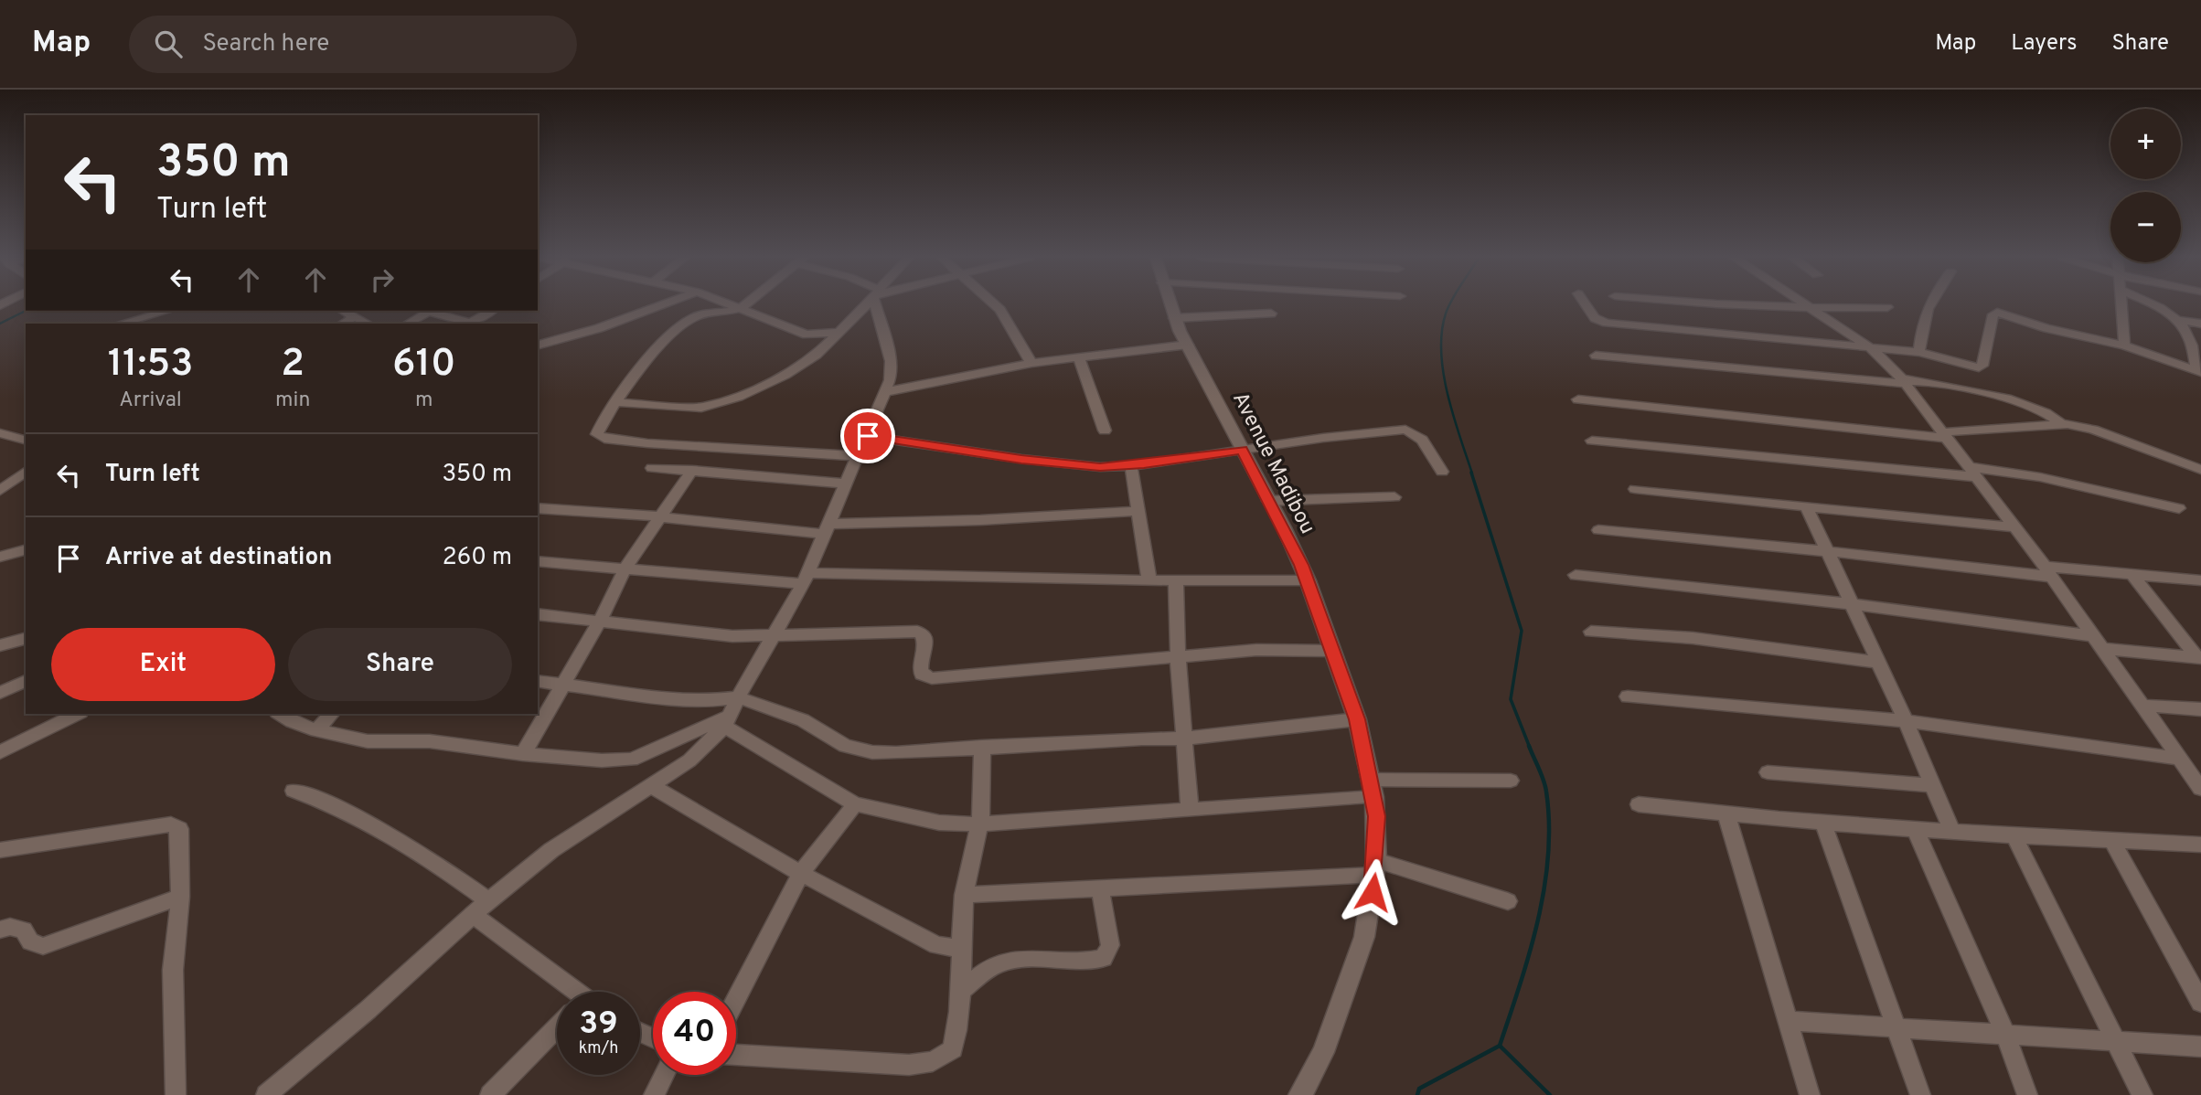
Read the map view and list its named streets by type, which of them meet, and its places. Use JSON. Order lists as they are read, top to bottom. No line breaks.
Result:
{"streets":{"street":["Avenue Madibou"]},"page":{"header":"Map","search":"Search here","nav":["Map","Layers","Share"],"map_buttons":["+","−"],"turn":["350 m","Turn left"],"eta":["11:53","Arrival","2","min","610","m"],"list":[{"name":"Turn left","value":"350 m"},{"name":"Arrive at destination","value":"260 m"}],"buttons":["Exit","Share"],"speed":"39 km/h","limit":"40"}}
